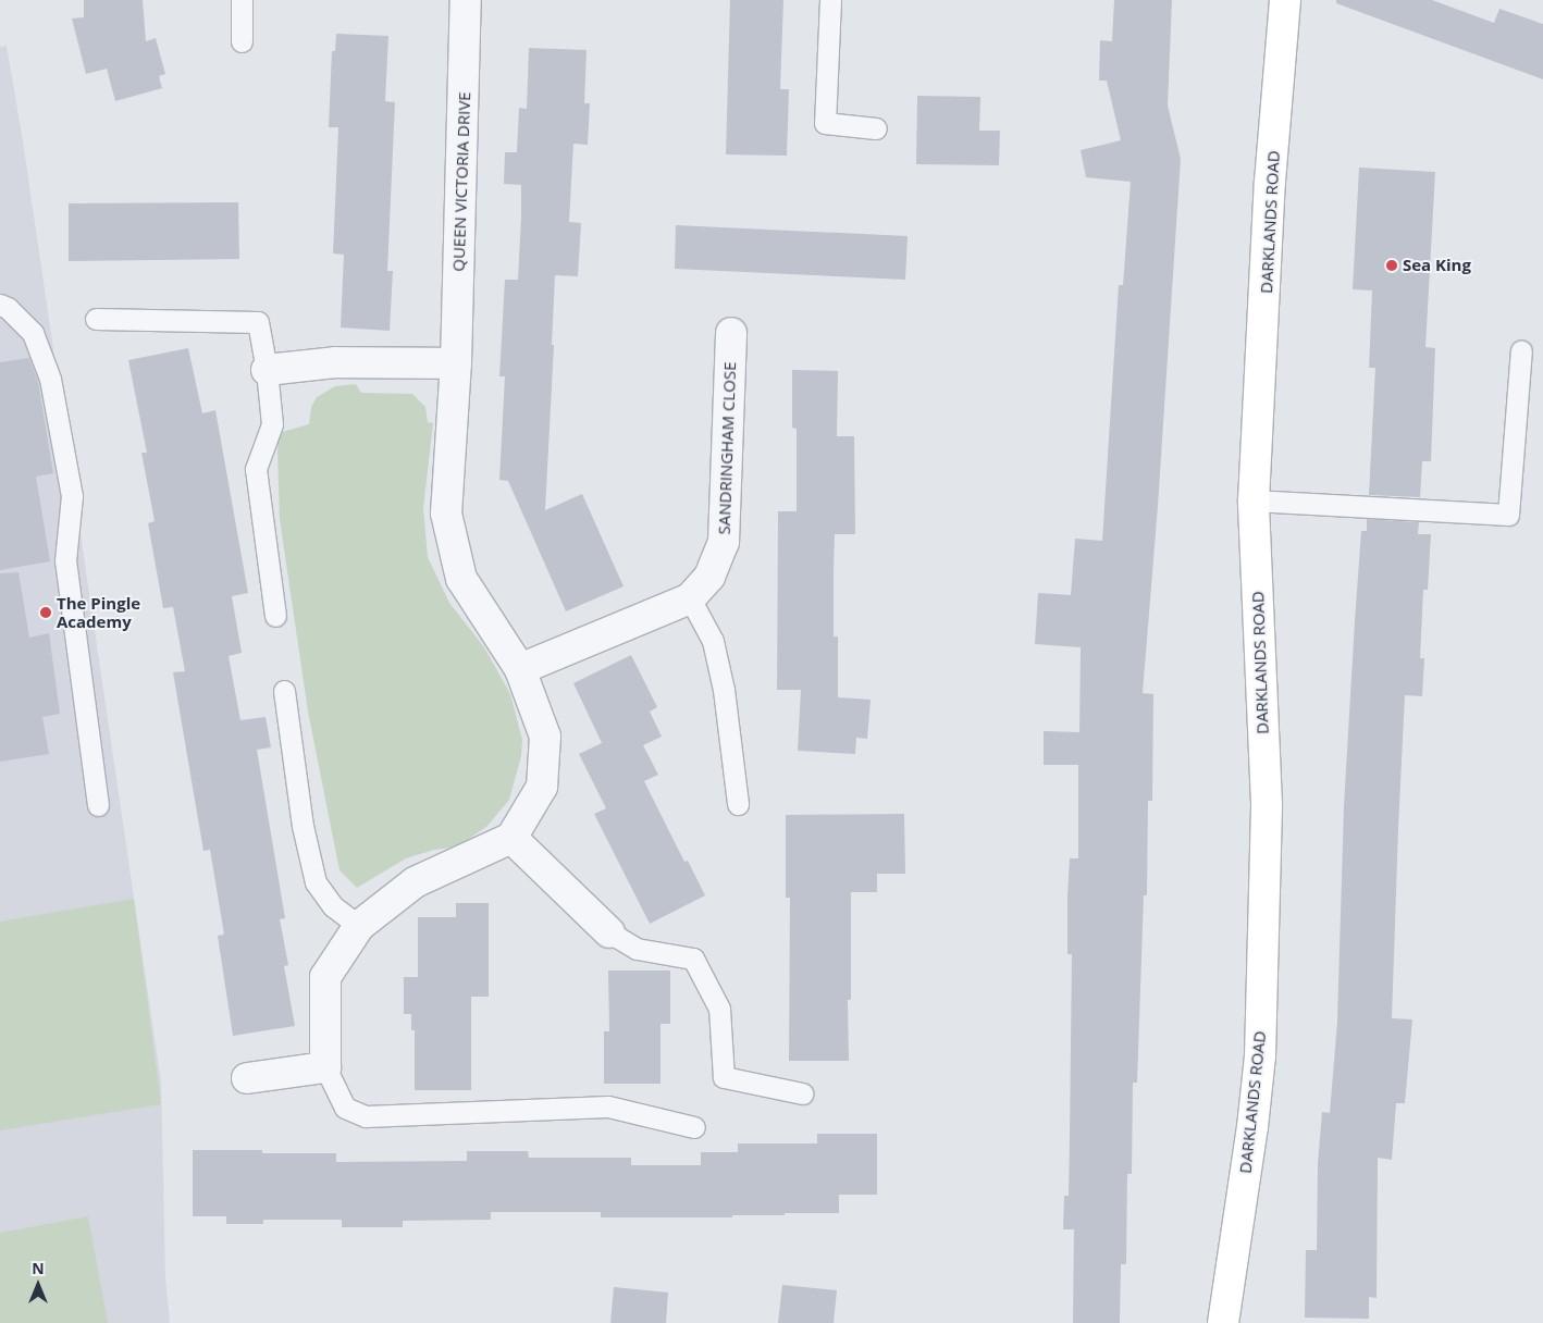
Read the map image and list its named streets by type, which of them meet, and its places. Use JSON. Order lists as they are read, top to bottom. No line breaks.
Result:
{"streets":{"street":["QUEEN VICTORIA DRIVE","DARKLANDS ROAD","SANDRINGHAM CLOSE"]},"crossings":[["QUEEN VICTORIA DRIVE","SANDRINGHAM CLOSE"]],"places":["Sea King","The Pingle Academy"],"north":"top"}
